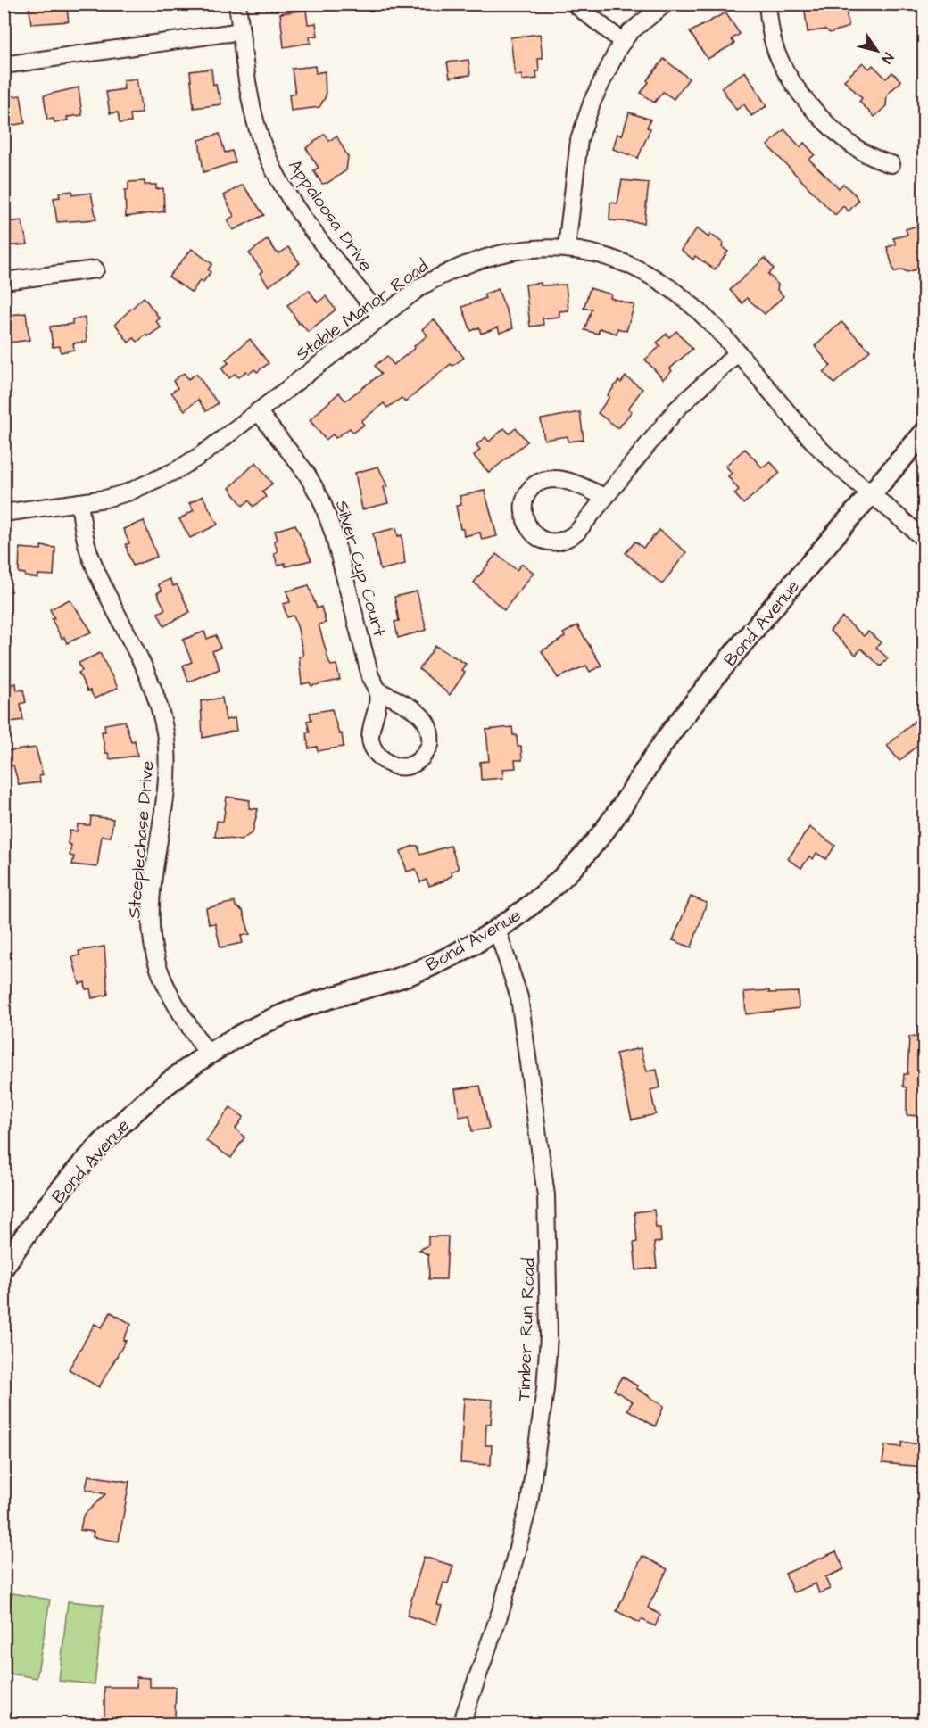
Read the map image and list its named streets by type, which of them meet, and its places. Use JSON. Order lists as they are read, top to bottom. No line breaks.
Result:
{"streets":{"street":["Appaloosa Drive","Stable Manor Road","Silver Cup Court","Bond Avenue","Steeplechase Drive","Timber Run Road"]},"crossings":[["Appaloosa Drive","Stable Manor Road"],["Stable Manor Road","Silver Cup Court"],["Stable Manor Road","Bond Avenue"],["Stable Manor Road","Steeplechase Drive"],["Bond Avenue","Steeplechase Drive"],["Bond Avenue","Timber Run Road"]],"north":"bottom right"}
